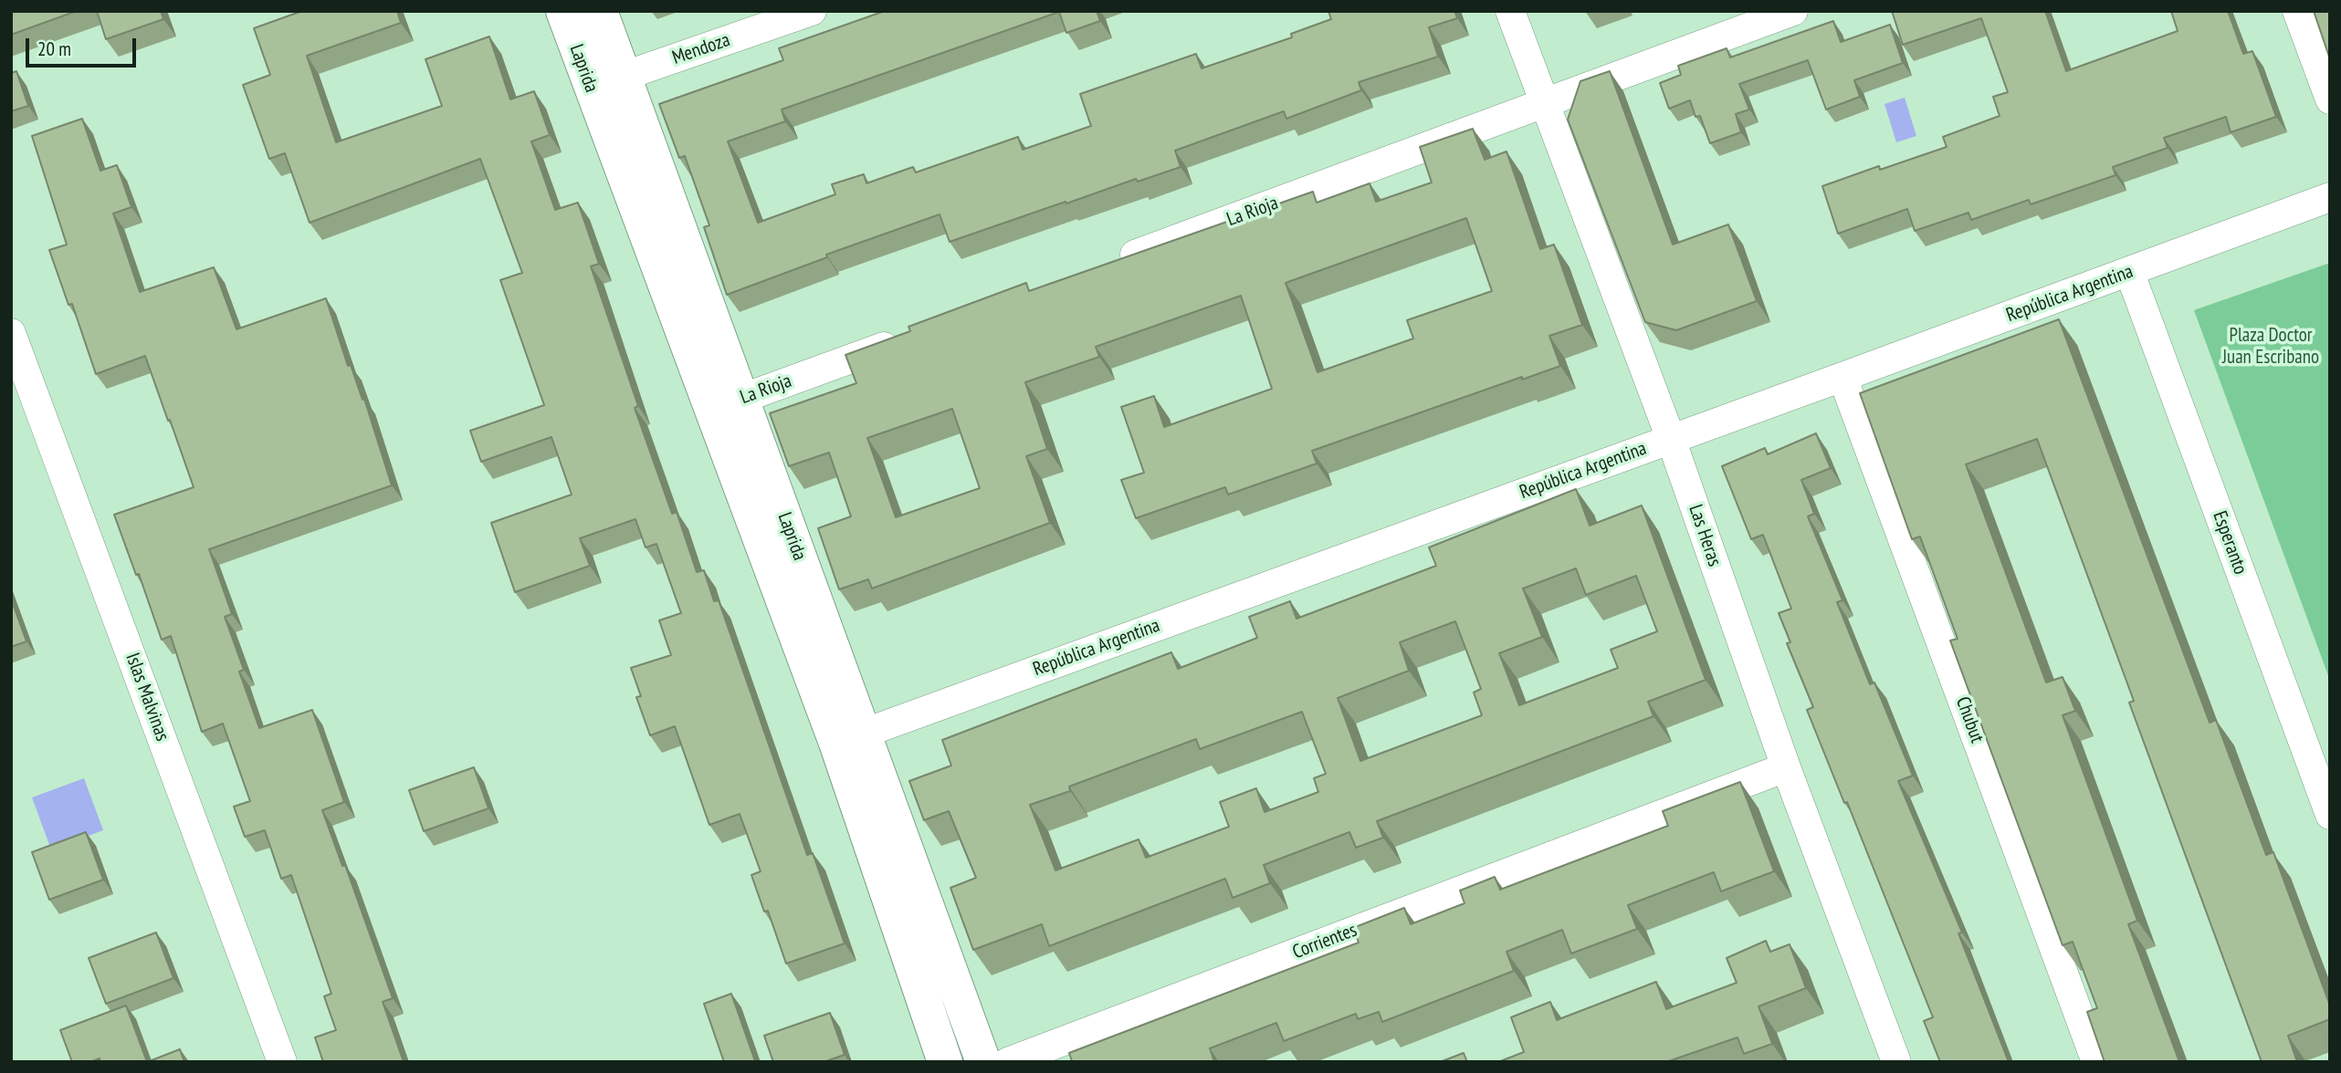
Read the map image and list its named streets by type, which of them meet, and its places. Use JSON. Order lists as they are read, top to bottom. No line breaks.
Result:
{"streets":{"main road":["Laprida"],"street":["Mendoza","La Rioja","República Argentina","Las Heras","Esperanto","Islas Malvinas","Chubut","Corrientes"]},"crossings":[["Mendoza","Laprida"],["Laprida","La Rioja"],["Laprida","República Argentina"],["La Rioja","Las Heras"],["República Argentina","Las Heras"],["República Argentina","Esperanto"],["República Argentina","Chubut"],["Las Heras","Corrientes"]],"parks":["Plaza Doctor Juan Escribano"],"scale_bar":"20 m"}
